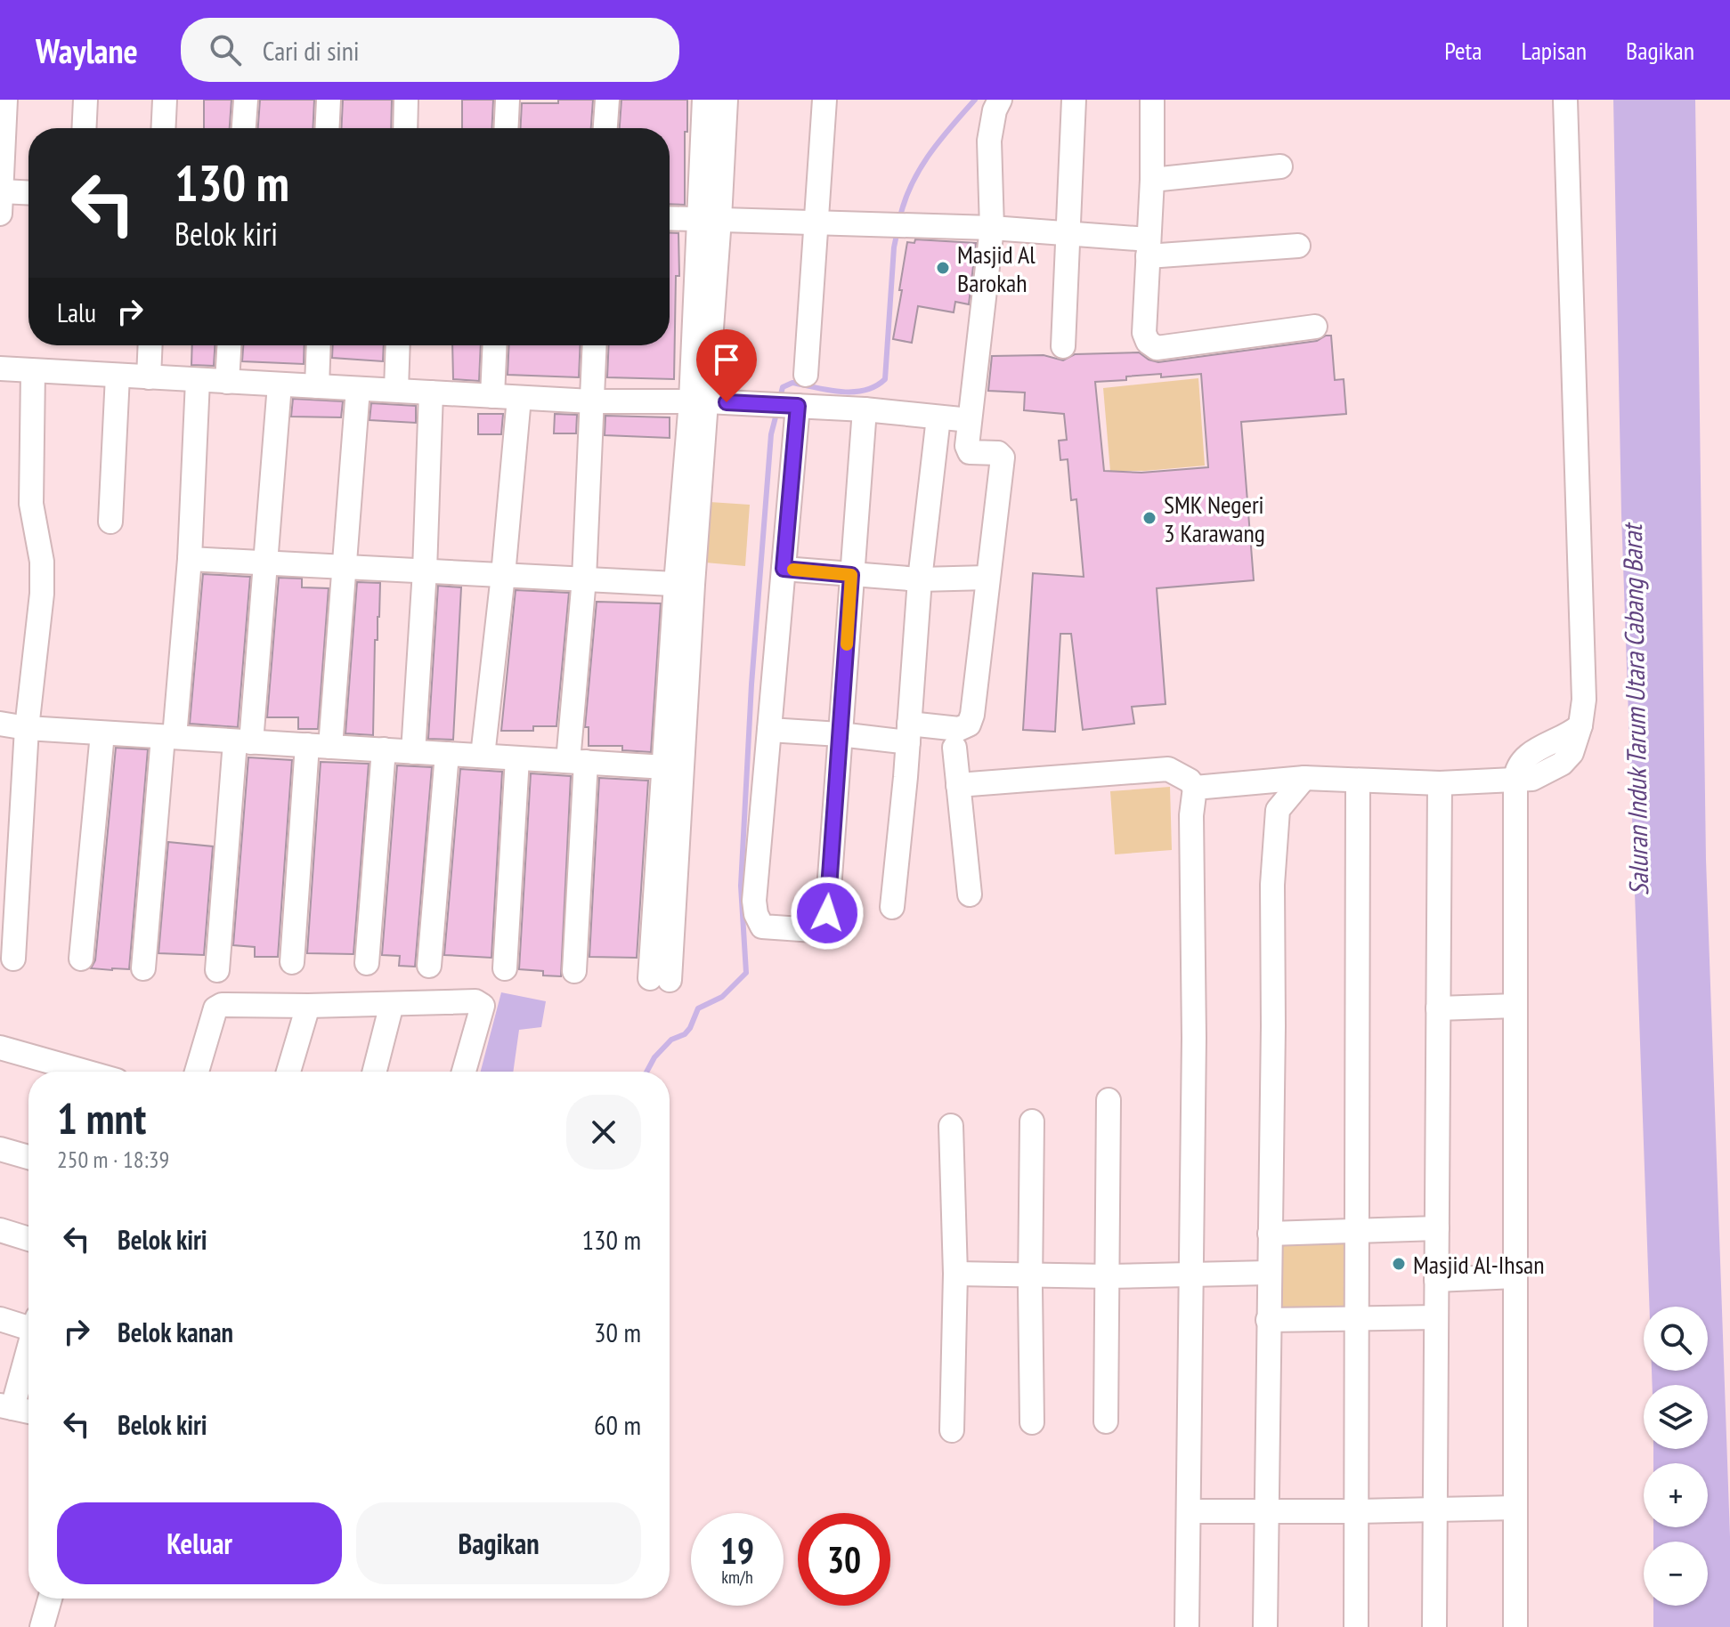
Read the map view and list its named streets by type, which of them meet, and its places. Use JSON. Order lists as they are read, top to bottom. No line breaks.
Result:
{"water":["Saluran Induk Tarum Utara Cabang Barat"],"places":["Masjid Al Barokah","SMK Negeri 3 Karawang","Masjid Al-Ihsan"],"page":{"header":"Waylane","search":"Cari di sini","nav":["Peta","Lapisan","Bagikan"],"turn":["130 m","Belok kiri"],"then":"Lalu","heading":["1 mnt","250 m · 18:39"],"list":[{"name":"Belok kiri","value":"130 m"},{"name":"Belok kanan","value":"30 m"},{"name":"Belok kiri","value":"60 m"}],"map_buttons":["+","−"],"buttons":["Keluar","Bagikan"],"speed":"19 km/h","limit":"30"}}
